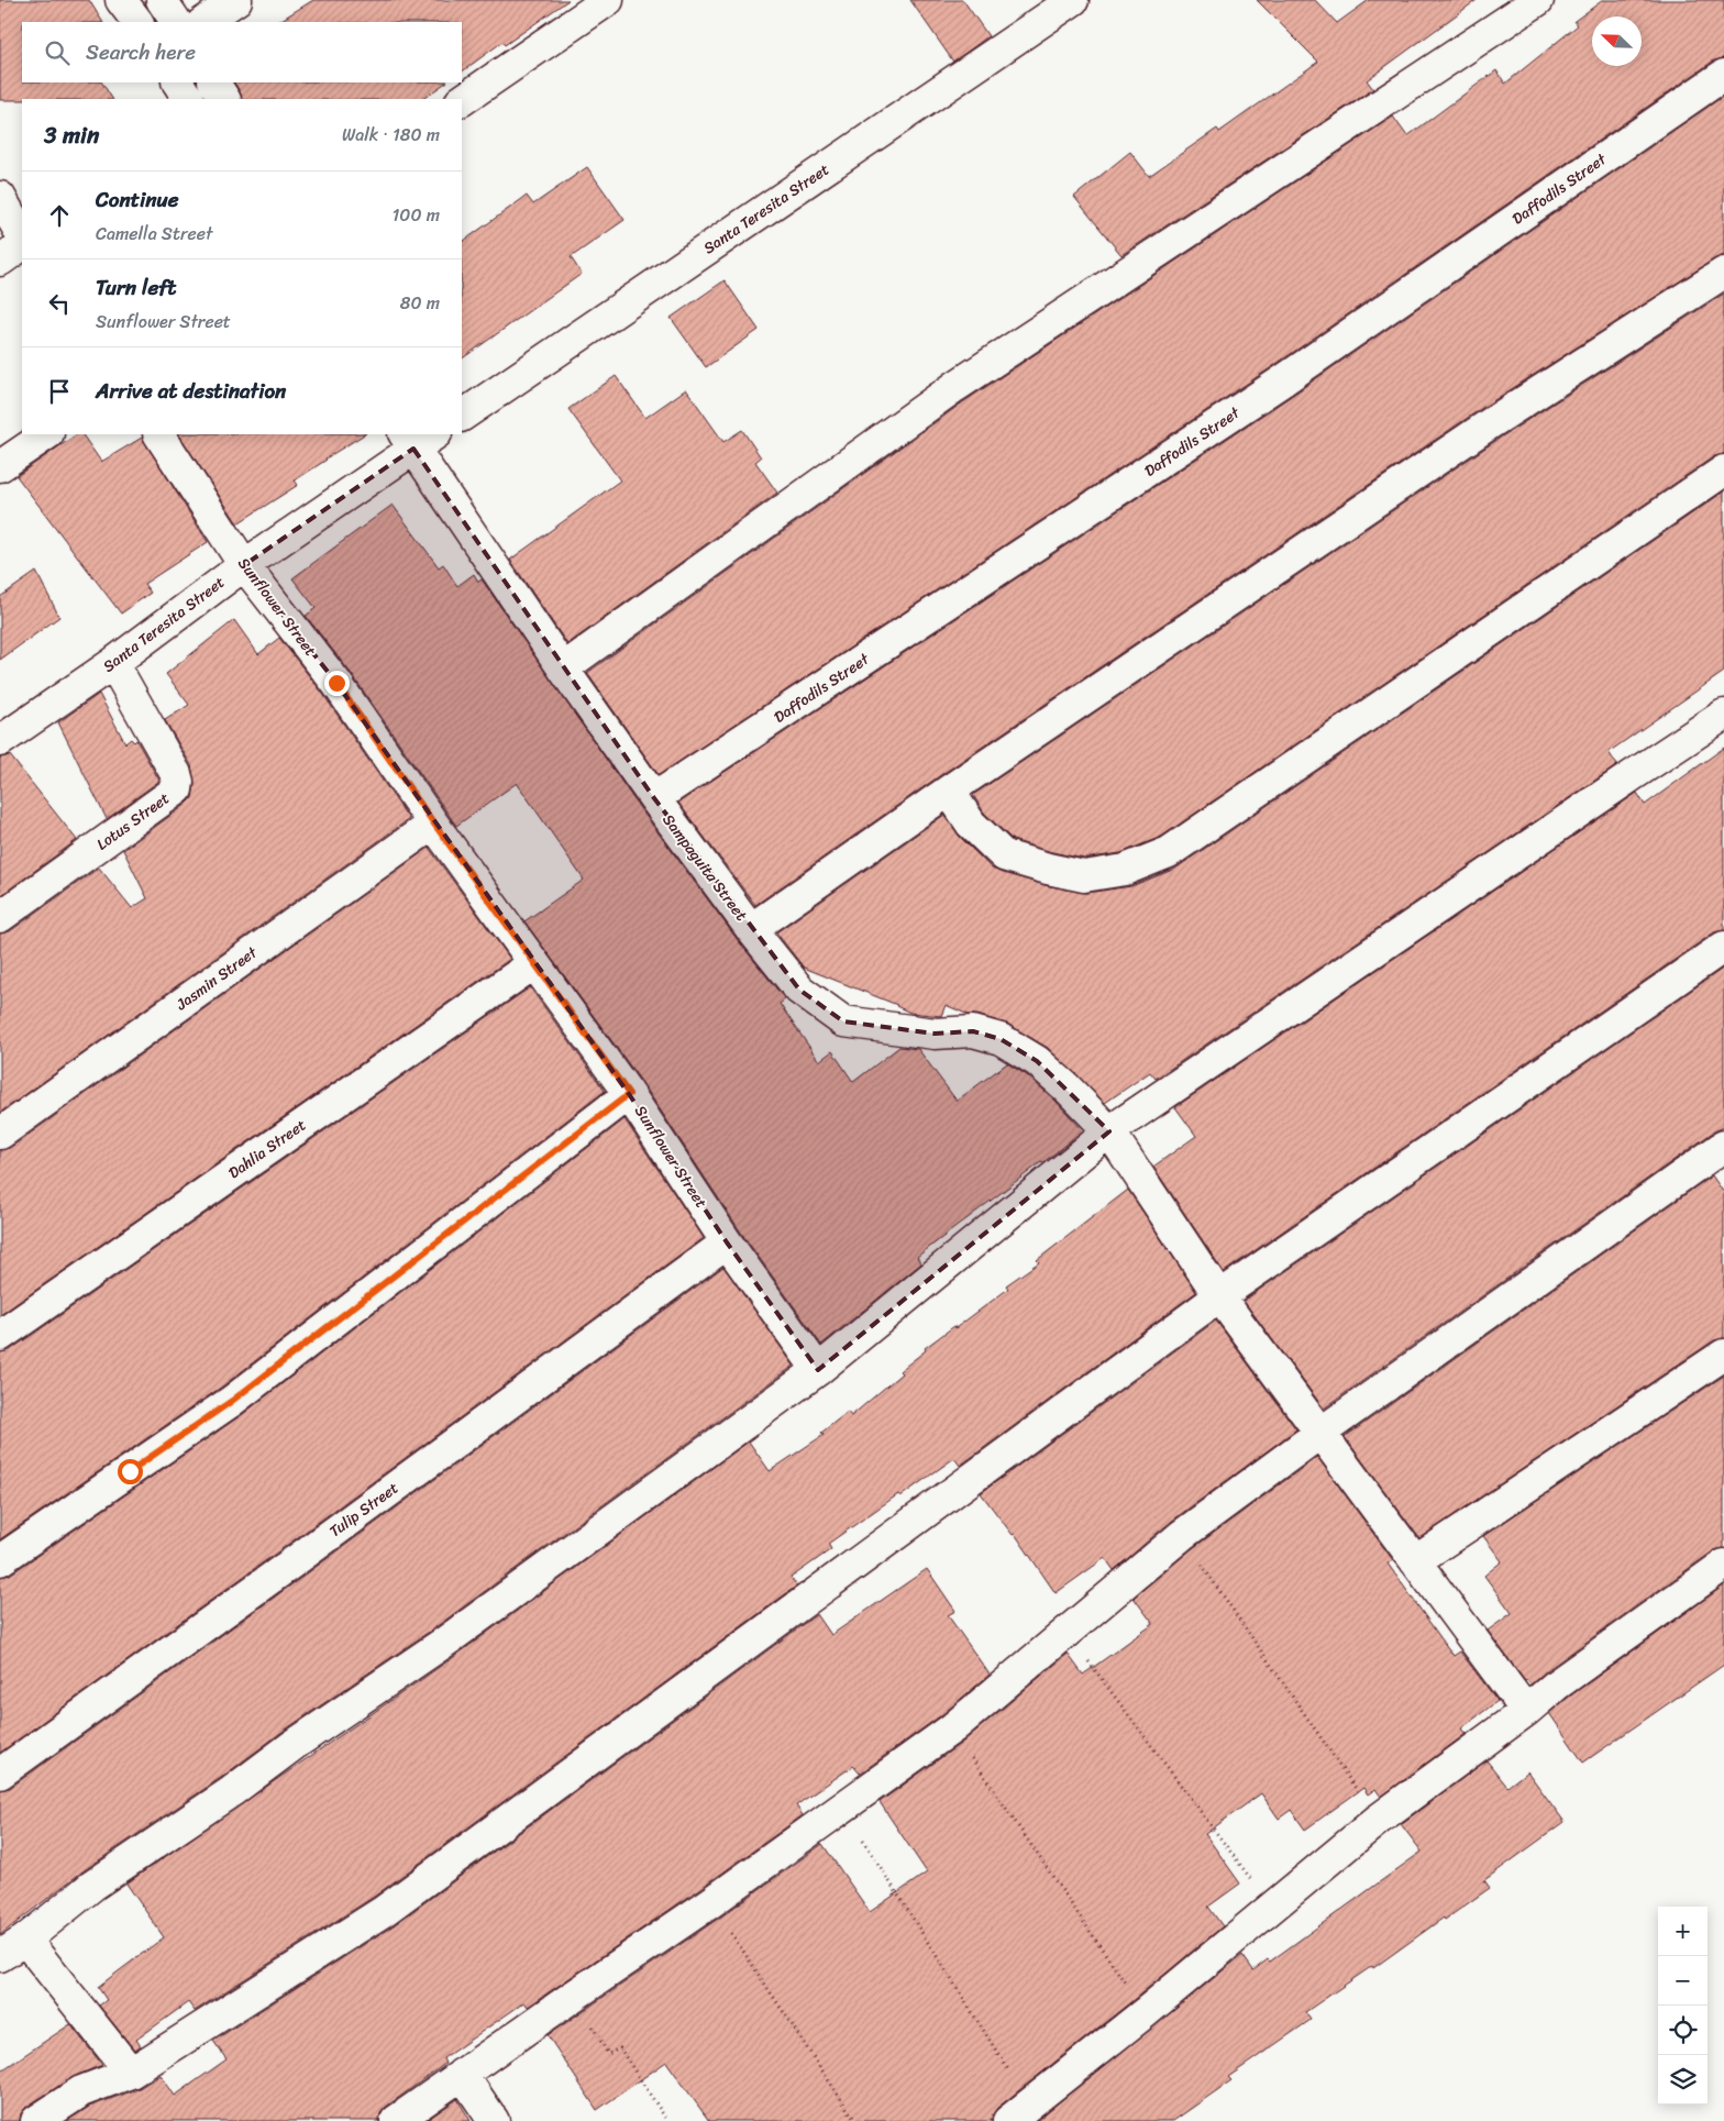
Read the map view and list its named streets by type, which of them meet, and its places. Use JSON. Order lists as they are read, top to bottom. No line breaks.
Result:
{"streets":{"street":["Daffodils Street","Santa Teresita Street","Sunflower Street","Lotus Street","Sampaguita Street","Jasmin Street","Dahlia Street","Tulip Street"]},"crossings":[["Daffodils Street","Sampaguita Street"],["Santa Teresita Street","Sunflower Street"],["Santa Teresita Street","Lotus Street"],["Santa Teresita Street","Sampaguita Street"],["Sunflower Street","Jasmin Street"],["Sunflower Street","Dahlia Street"],["Sunflower Street","Tulip Street"]],"north":"top left","page":{"search":"Search here","heading":["3 min","Walk · 180 m"],"list":[["Continue","Camella Street","100 m"],["Turn left","Sunflower Street","80 m"],"Arrive at destination"],"map_buttons":["+","−"]}}
